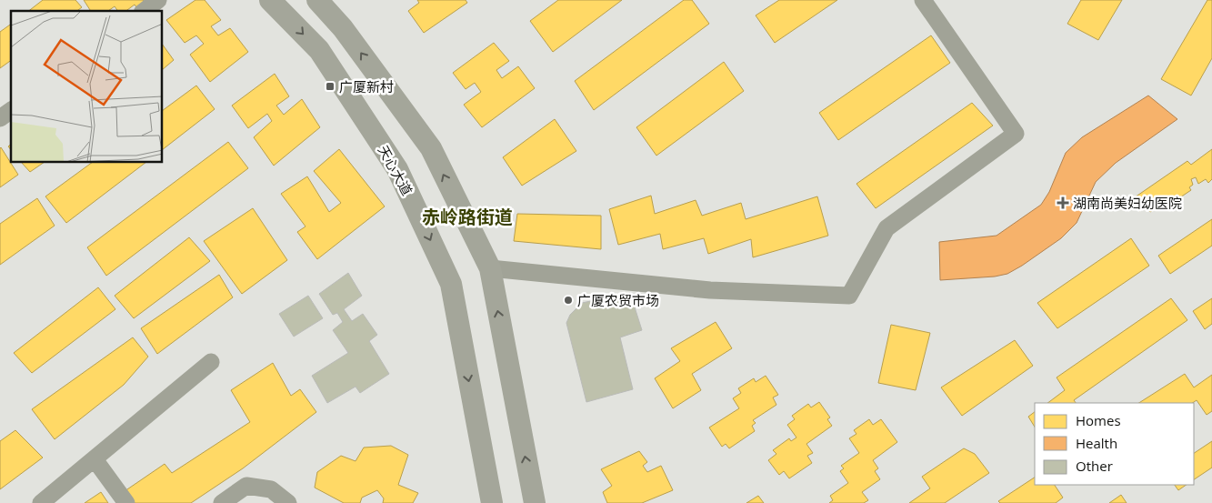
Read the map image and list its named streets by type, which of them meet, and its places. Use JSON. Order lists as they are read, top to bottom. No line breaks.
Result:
{"streets":{"main road":["天心大道"]},"districts":["赤岭路街道"],"places":{"transit":["广厦新村"],"health":["湖南尚美妇幼医院"],"other":["广厦农贸市场"]},"legend":["Homes","Health","Other"]}
